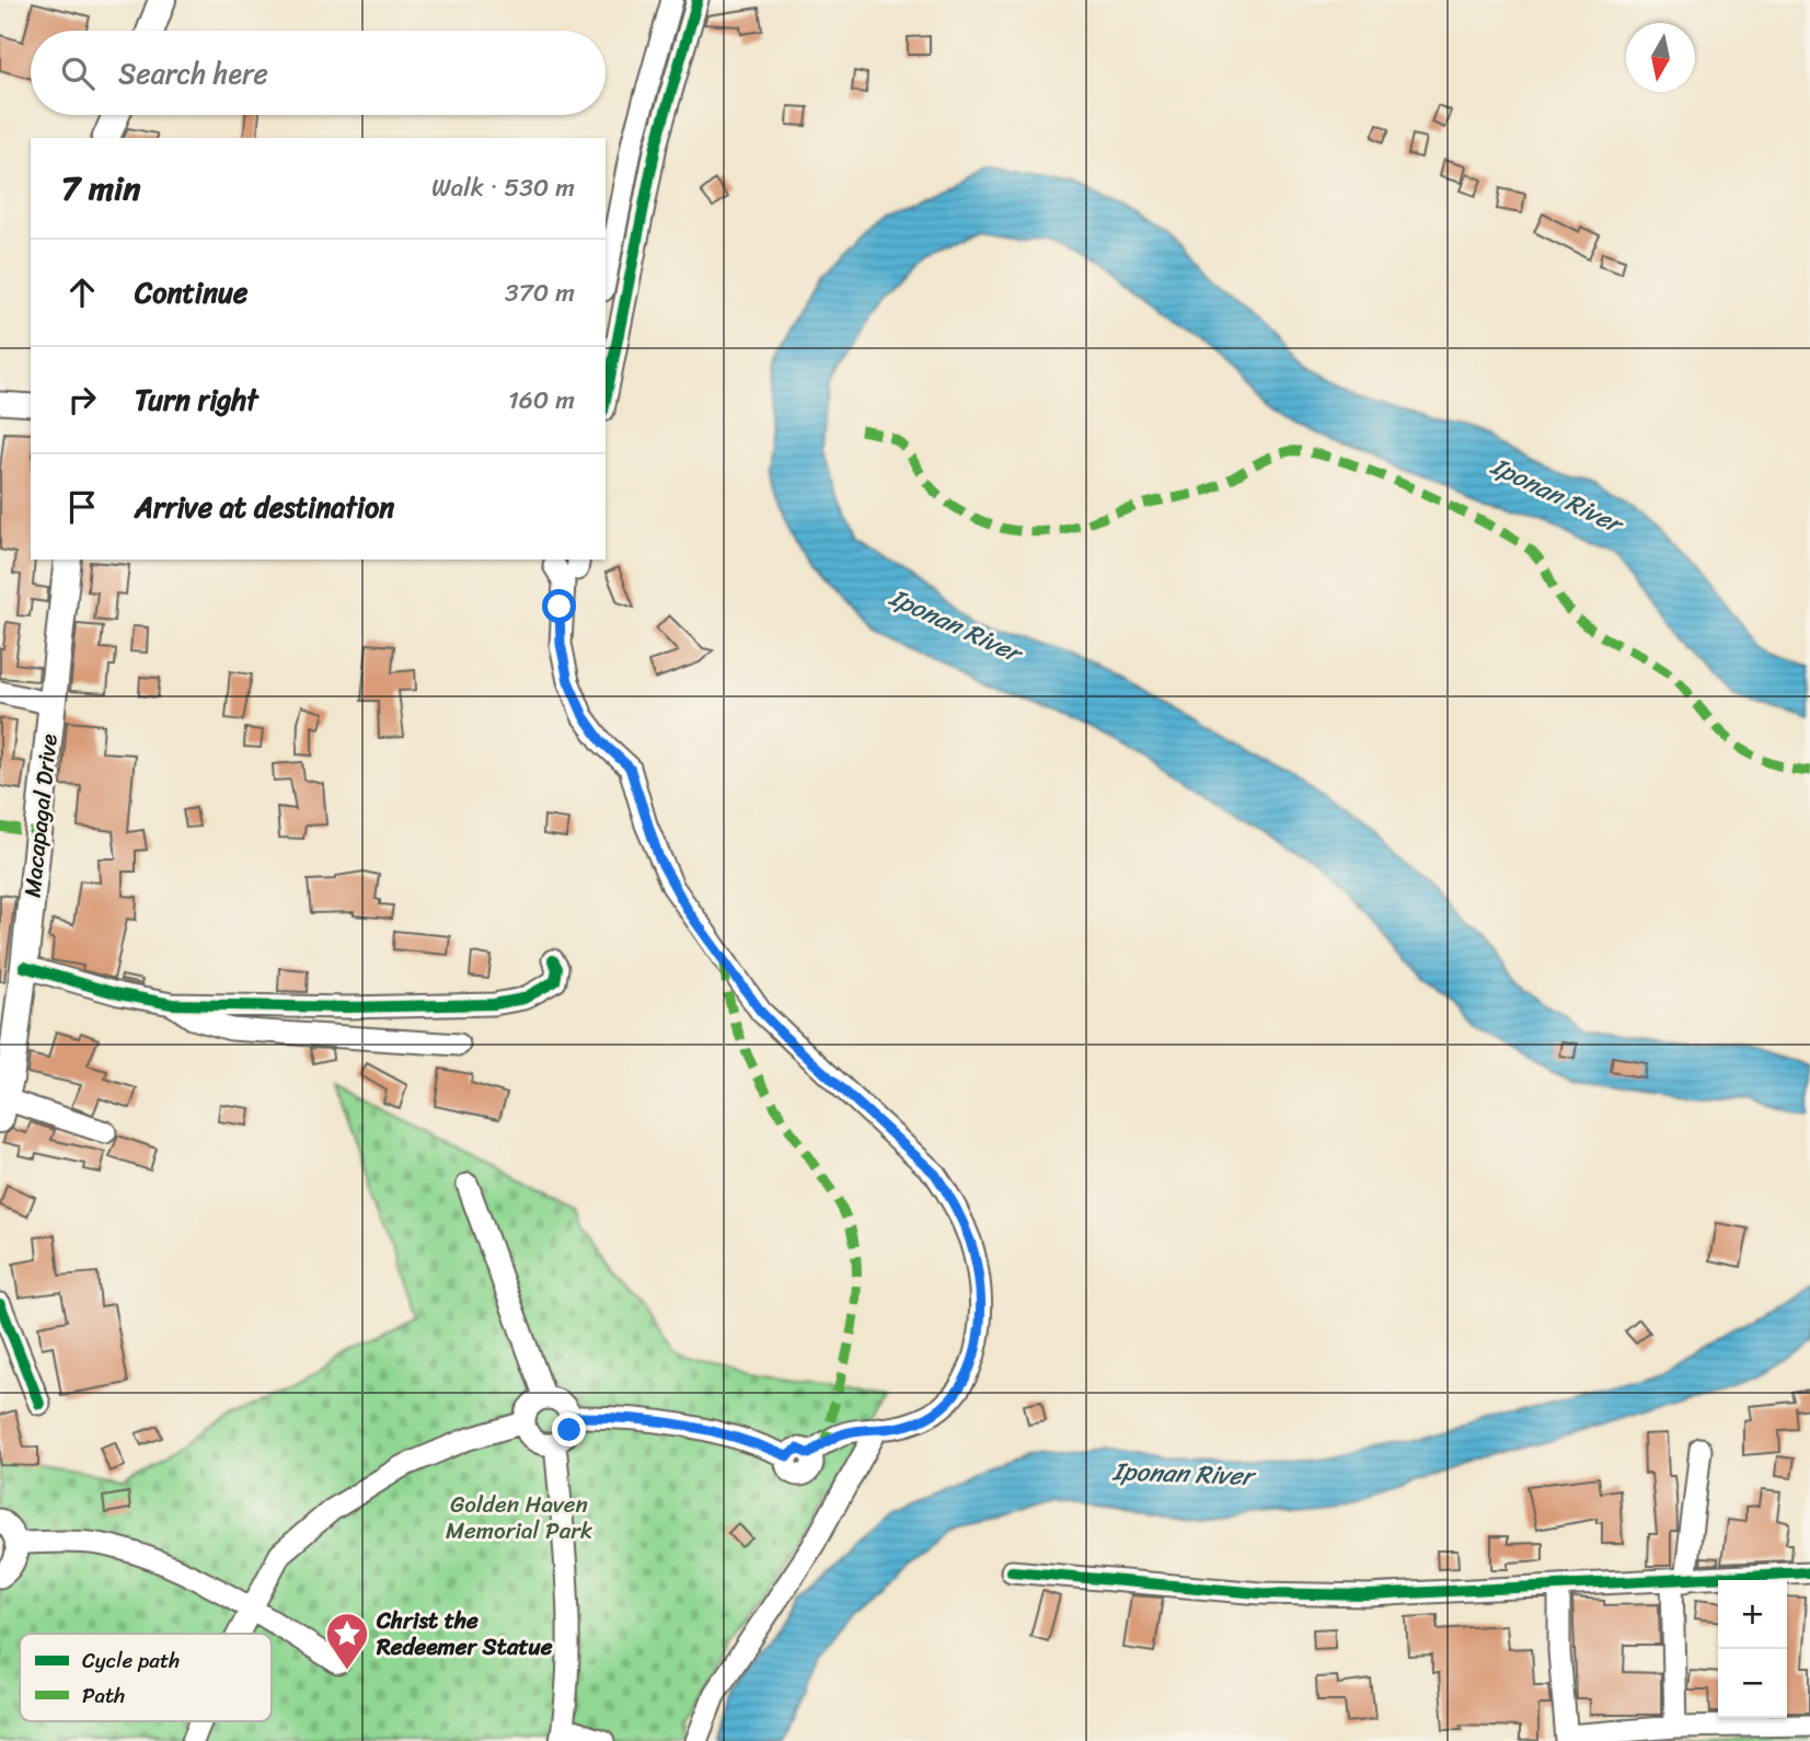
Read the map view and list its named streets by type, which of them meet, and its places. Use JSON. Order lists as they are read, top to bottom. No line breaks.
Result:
{"streets":{"main road":["Macapagal Drive"]},"water":["Iponan River"],"parks":["Golden Haven Memorial Park"],"places":{"place":["Christ the Redeemer Statue"]},"legend":["Cycle path","Path"],"north":"bottom","page":{"search":"Search here","heading":["7 min","Walk · 530 m"],"list":[["Continue","370 m"],["Turn right","160 m"],"Arrive at destination"],"map_buttons":["+","−"]}}
